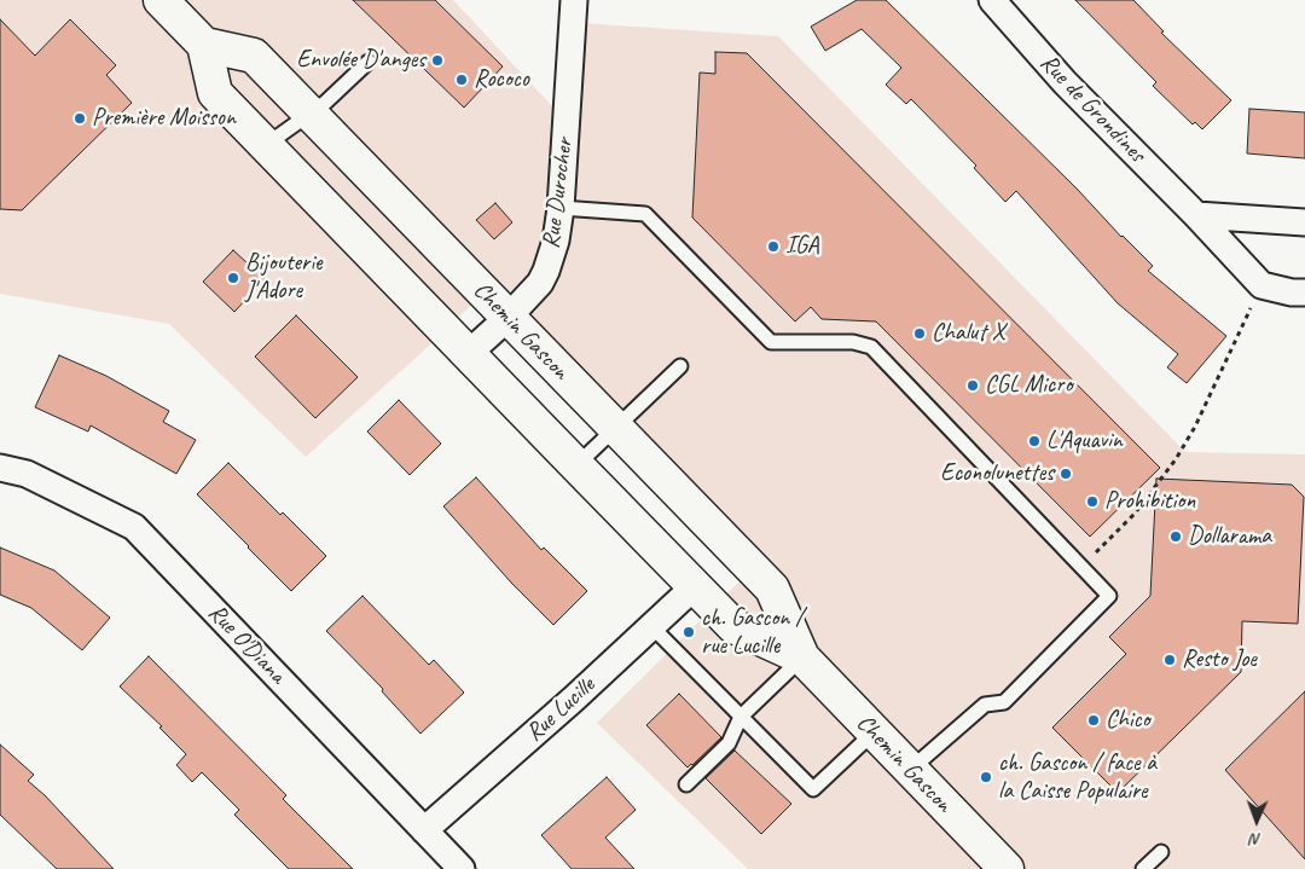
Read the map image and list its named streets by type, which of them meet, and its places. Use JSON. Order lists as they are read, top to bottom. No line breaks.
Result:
{"streets":{"main road":["Chemin Gascon"],"street":["Rue de Grondines","Rue Durocher","Rue O'Diana","Rue Lucille"]},"crossings":[["Rue Durocher","Chemin Gascon"],["Chemin Gascon","Rue Lucille"],["Rue O'Diana","Rue Lucille"]],"places":["Envolée D'anges","Rococo","Première Moisson","IGA","Bijouterie J'Adore","Chalut X","CGL Micro","L'Aquavin","Econolunettes","Prohibition","Dollarama","ch. Gascon / rue Lucille","Resto Joe","Chico","ch. Gascon / face à la Caisse Populaire"],"north":"bottom"}
